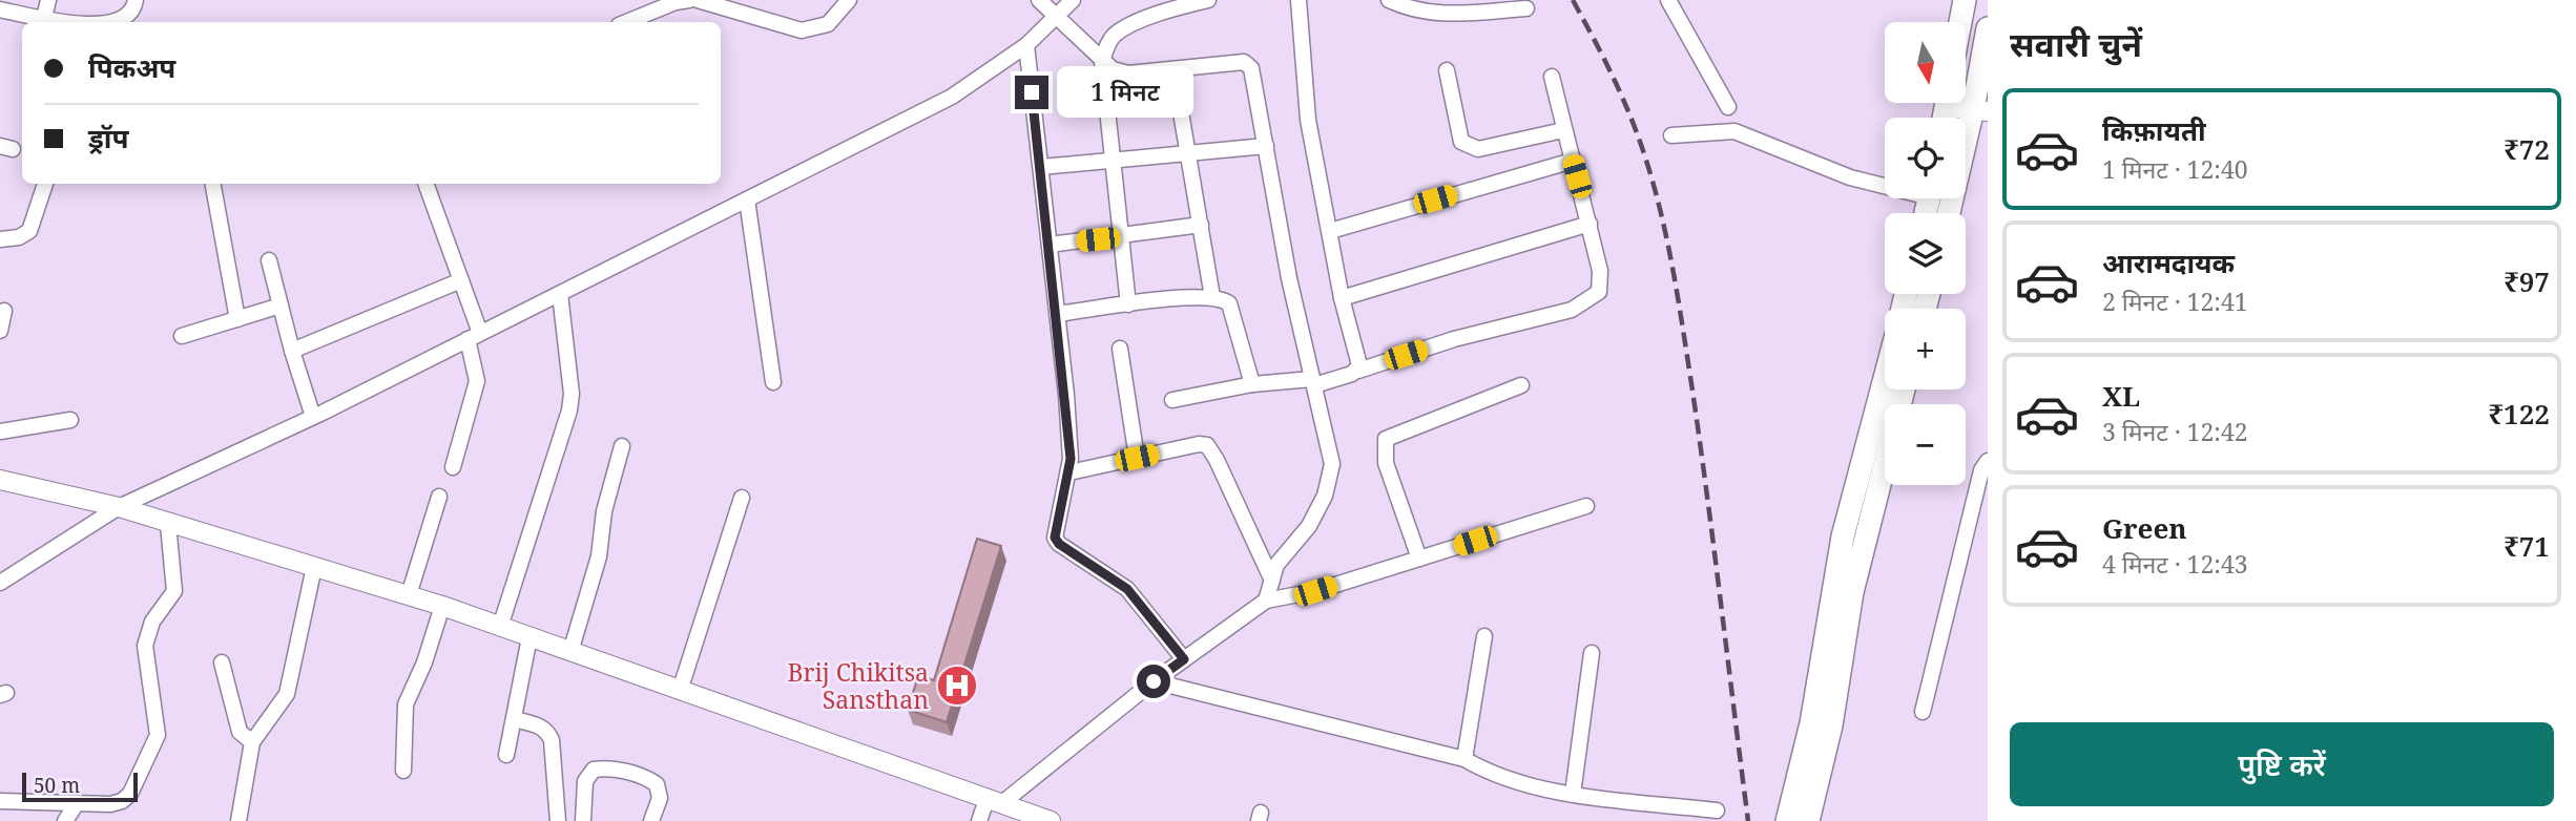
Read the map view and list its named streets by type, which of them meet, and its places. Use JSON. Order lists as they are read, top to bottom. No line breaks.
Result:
{"places":{"hospital":["Brij Chikitsa Sansthan"]},"scale_bar":"50 m","north":"bottom","page":{"heading":"सवारी चुनें","map_buttons":["+","−"],"banner":["पिकअप","ड्रॉप"],"bubble":"1 मिनट","list":[{"name":"किफ़ायती","note":"1 मिनट · 12:40","value":"₹72"},{"name":"आरामदायक","note":"2 मिनट · 12:41","value":"₹97"},{"name":"XL","note":"3 मिनट · 12:42","value":"₹122"},{"name":"Green","note":"4 मिनट · 12:43","value":"₹71"}],"buttons":"पुष्टि करें","scale":"50 m"}}
